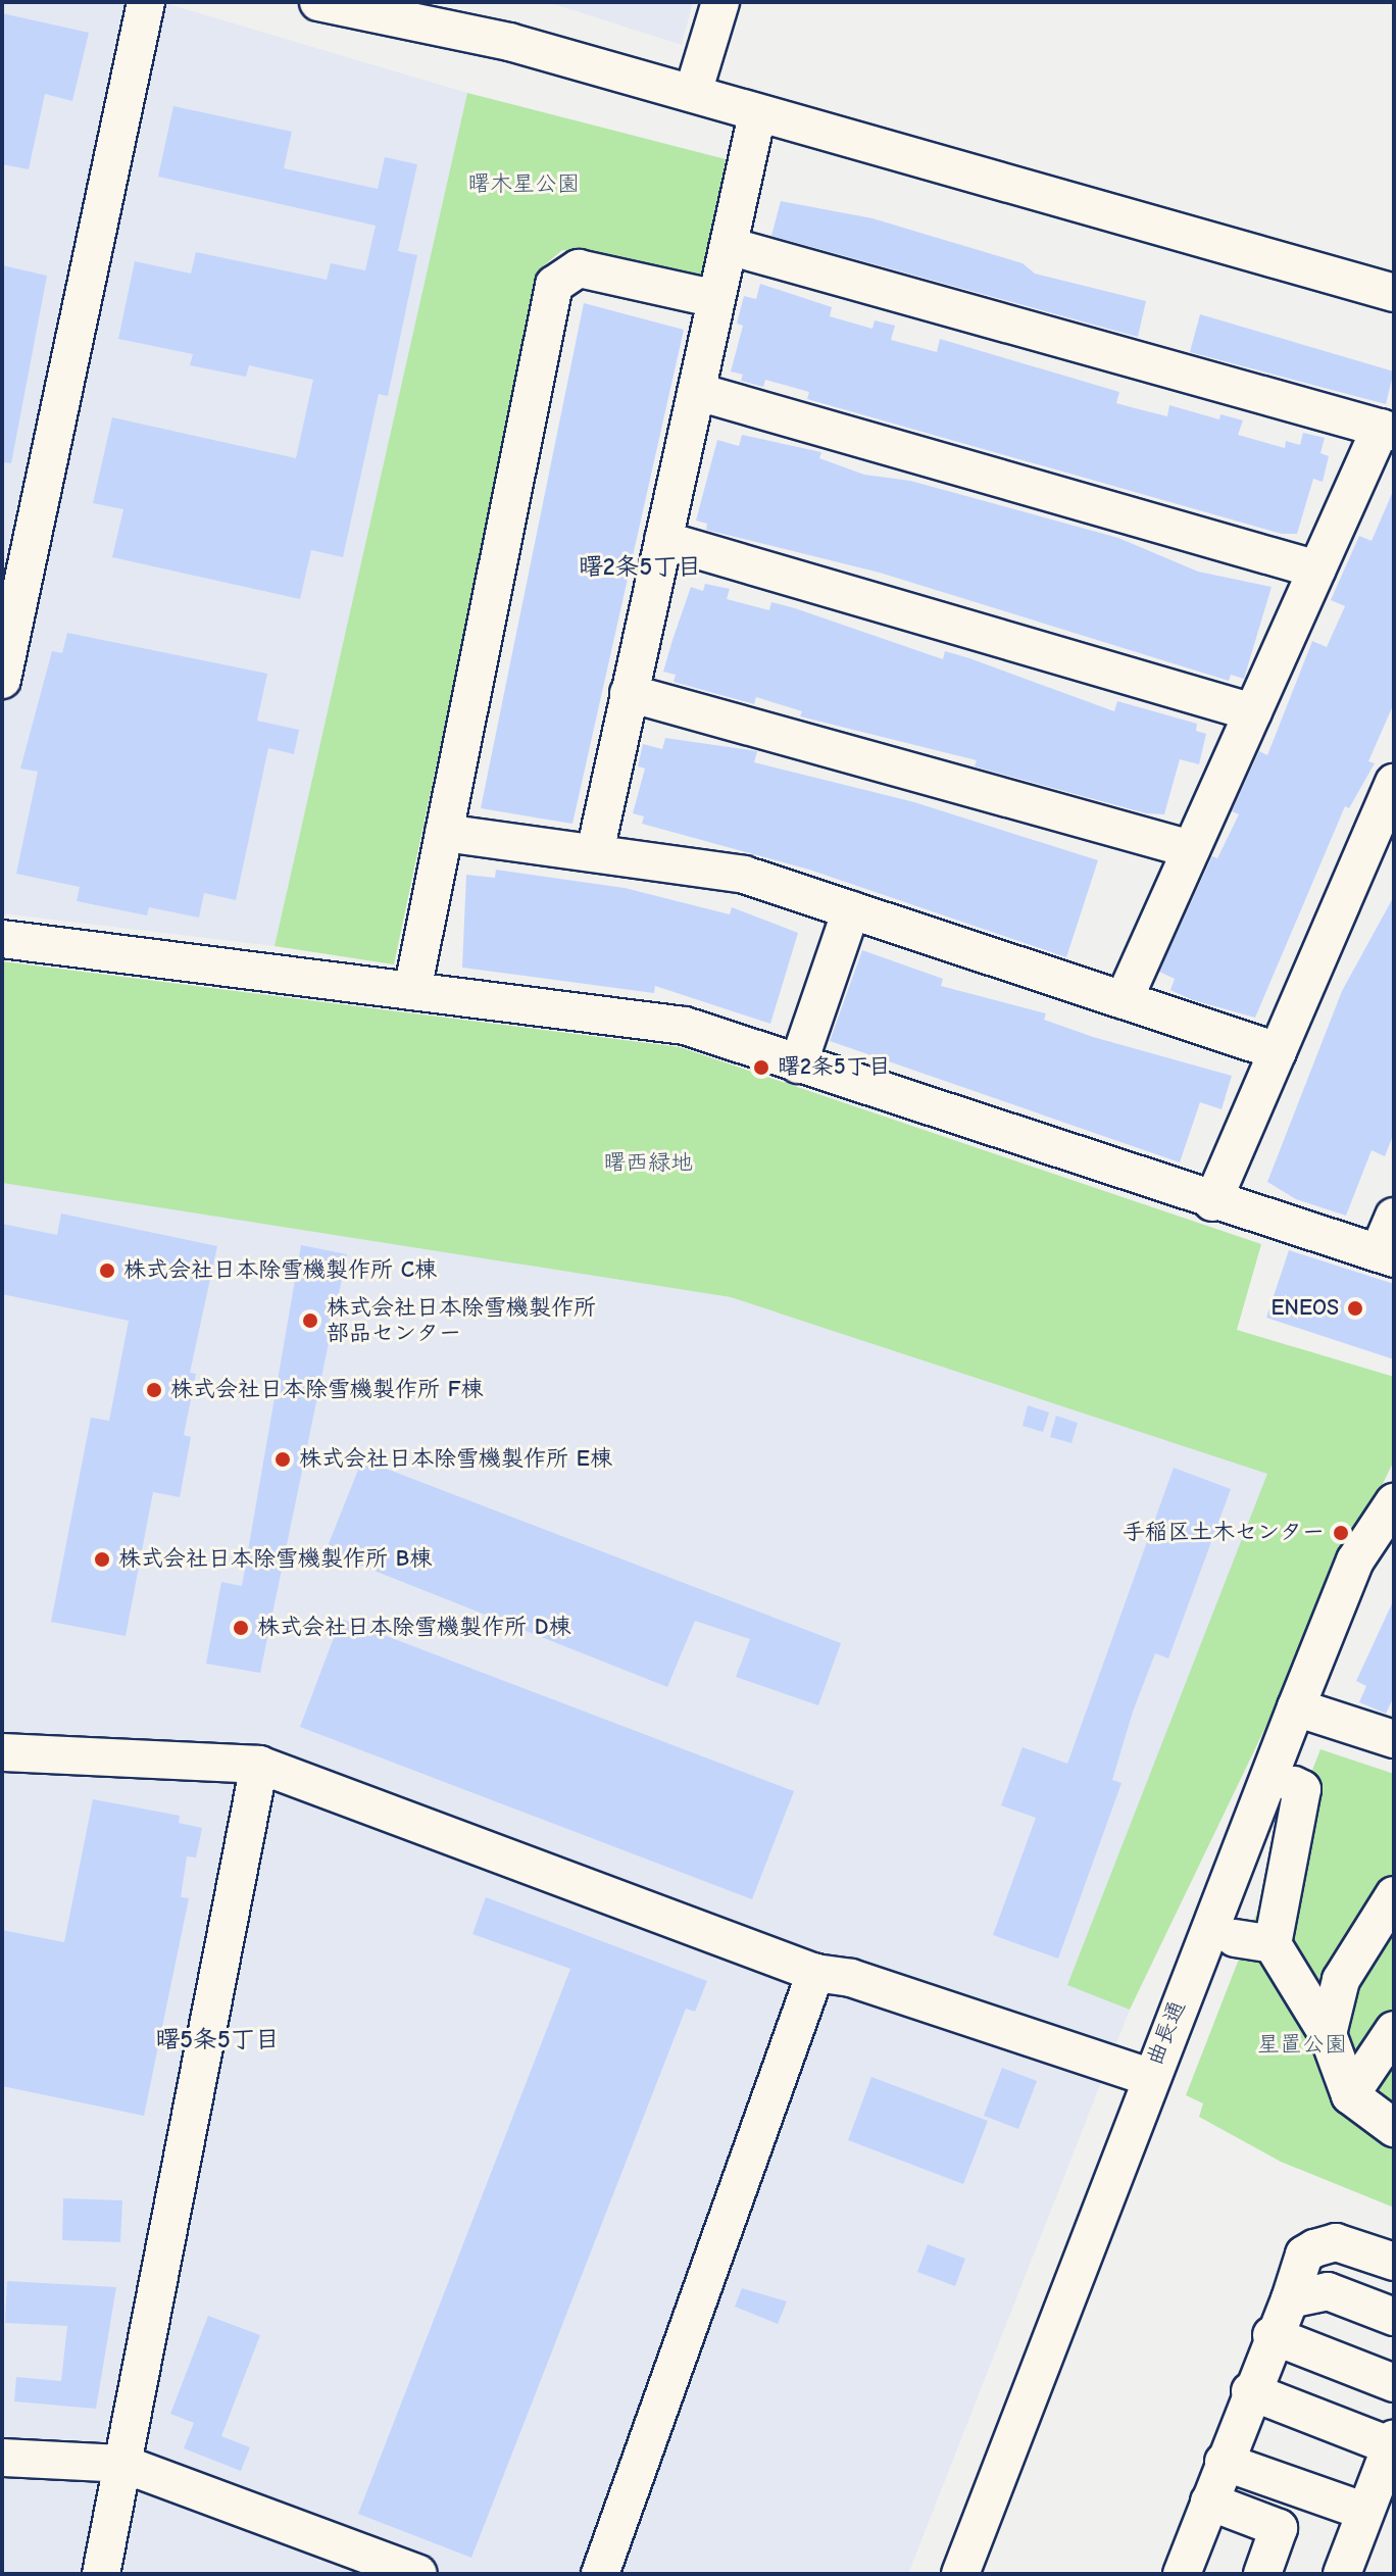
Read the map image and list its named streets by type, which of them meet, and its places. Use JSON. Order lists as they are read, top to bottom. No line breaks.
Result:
{"streets":{"street":["曲長通"]},"districts":["曙2条5丁目","曙5条5丁目"],"parks":["曙木星公園","曙西緑地","星置公園"],"places":["曙2条5丁目","株式会社日本除雪機製作所 C棟","ENEOS","株式会社日本除雪機製作所 部品センター","株式会社日本除雪機製作所 F棟","株式会社日本除雪機製作所 E棟","手稲区土木センター","株式会社日本除雪機製作所 B棟","株式会社日本除雪機製作所 D棟"]}
